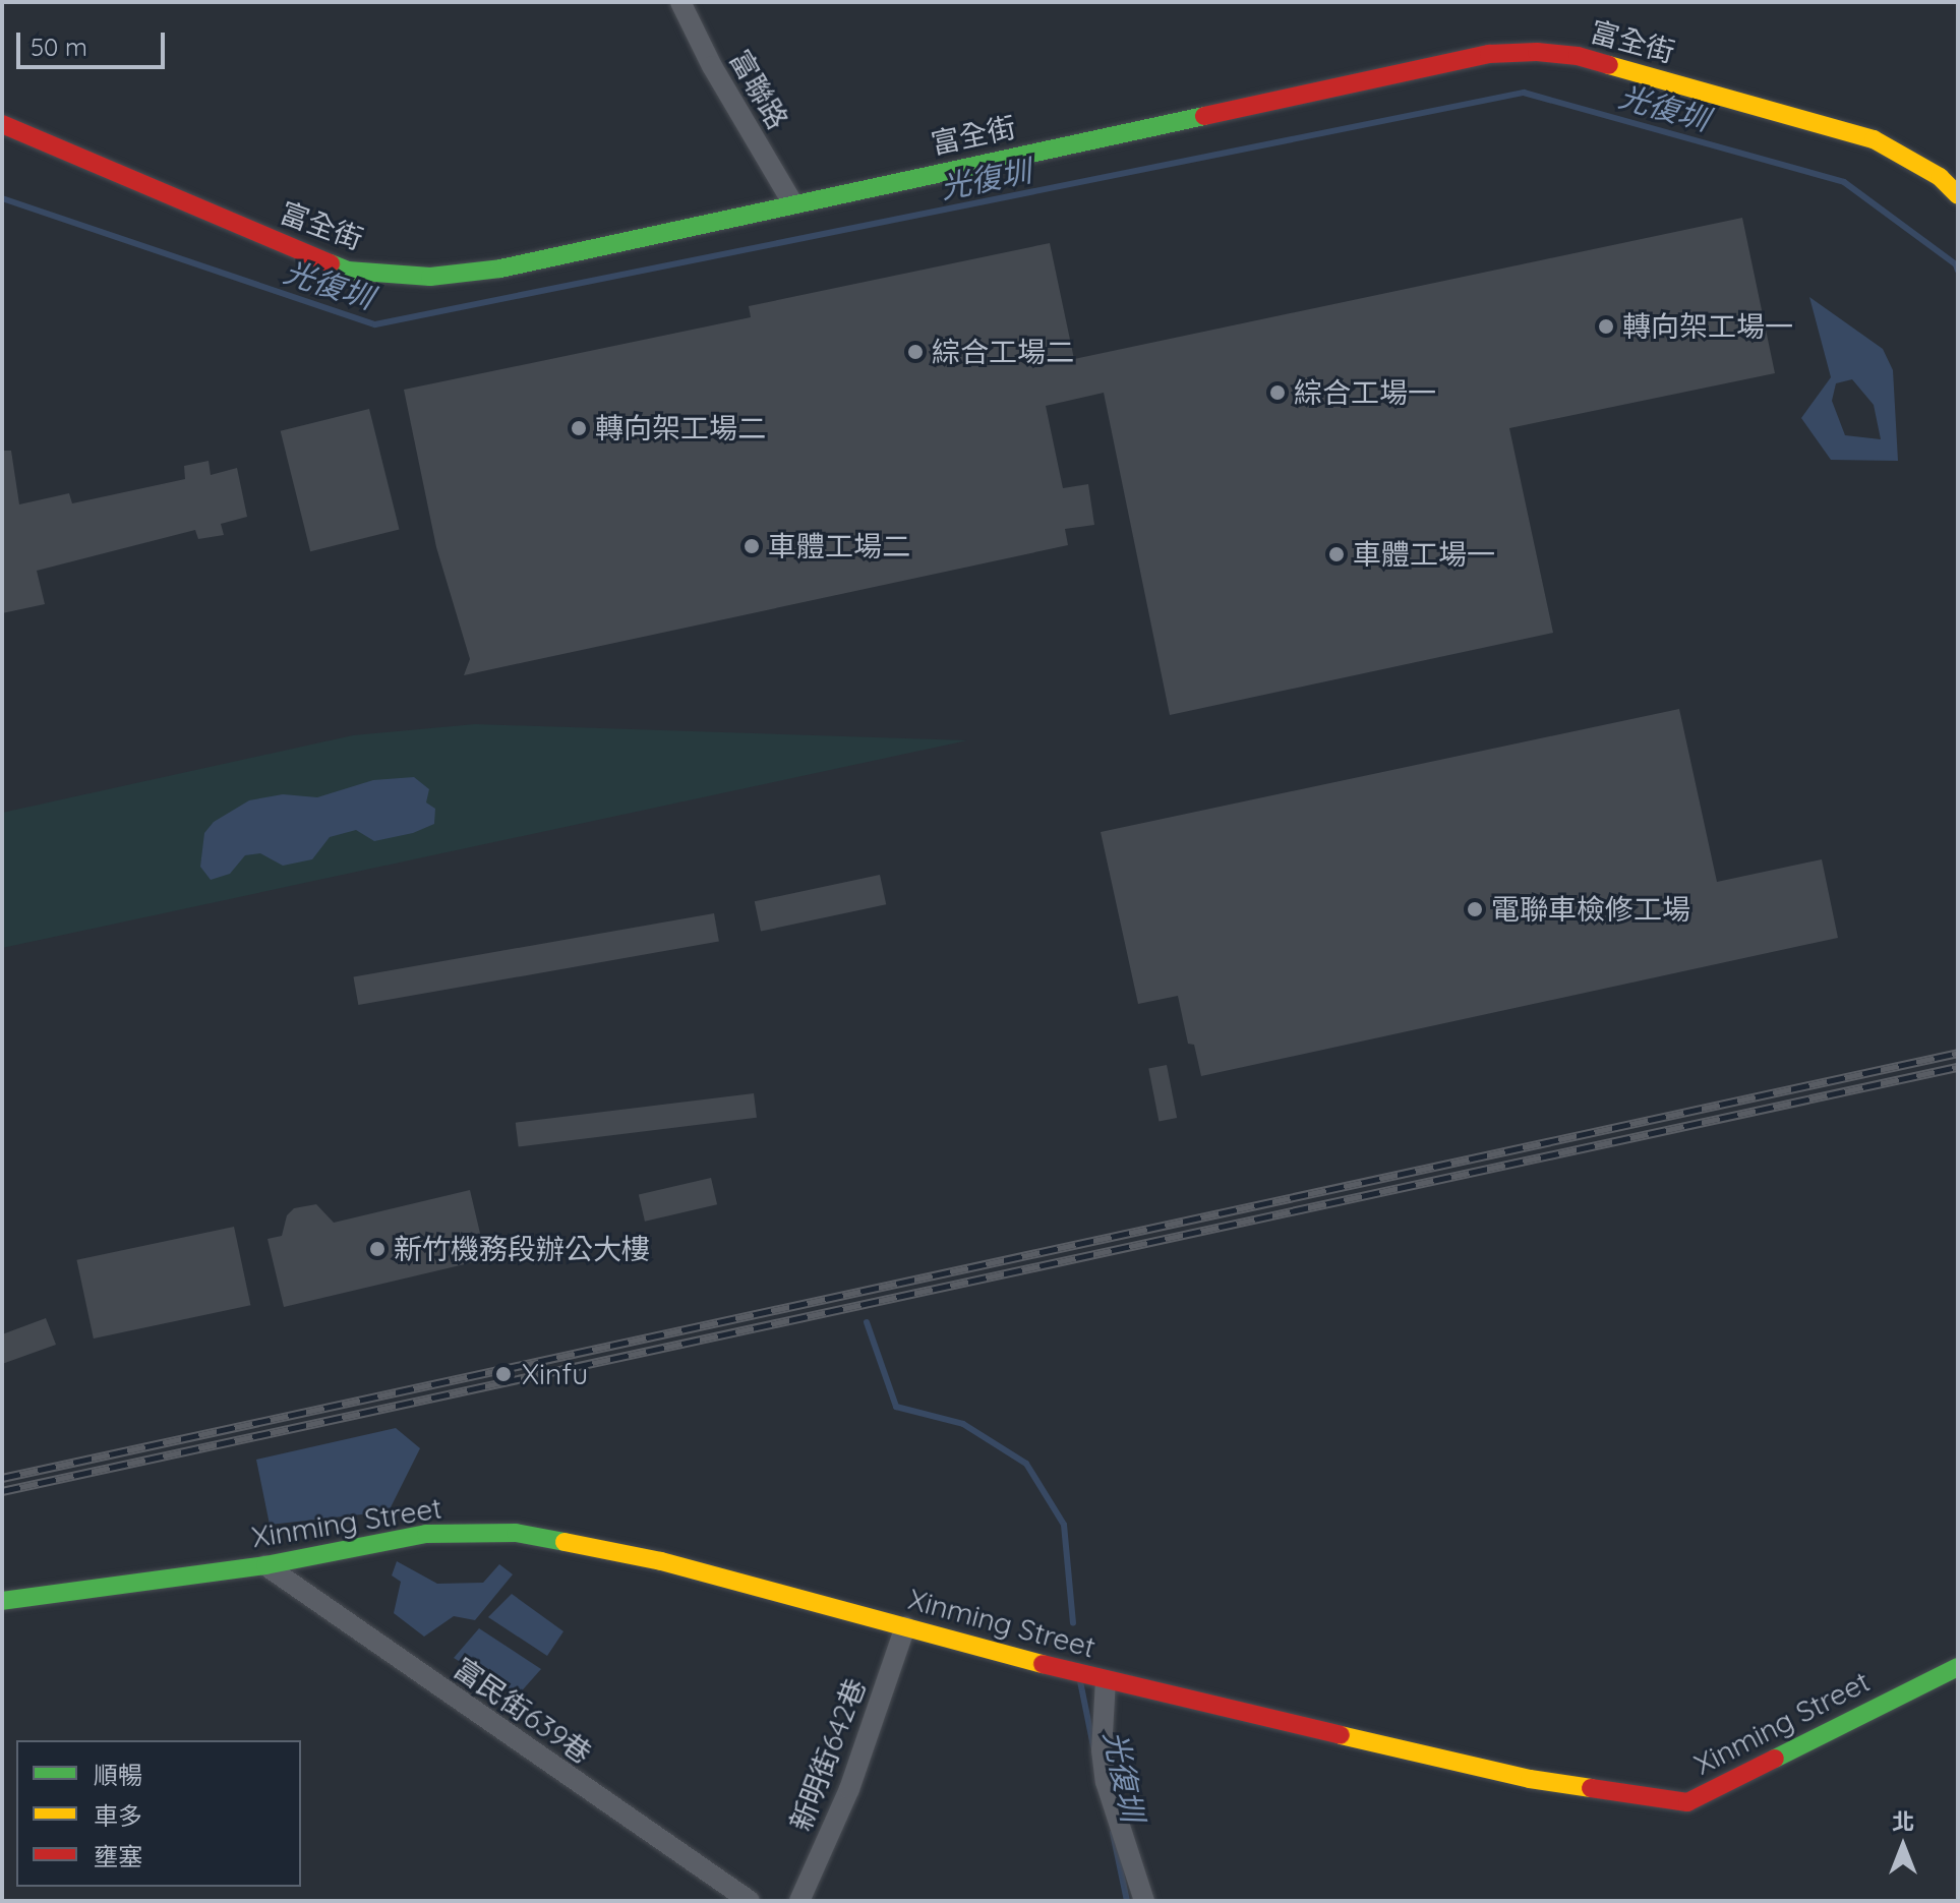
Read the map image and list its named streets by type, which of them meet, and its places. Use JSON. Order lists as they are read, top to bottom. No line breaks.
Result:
{"streets":{"street":["富全街","富聯路","Xinming Street","富民街639巷","新明街642巷"]},"crossings":[["富全街","富聯路"],["Xinming Street","富民街639巷"],["Xinming Street","新明街642巷"]],"water":["光復圳"],"places":["轉向架工場一","綜合工場二","綜合工場一","轉向架工場二","車體工場二","車體工場一","電聯車檢修工場","新竹機務段辦公大樓","Xinfu"],"legend":["順暢","車多","壅塞"],"scale_bar":"50 m","north":"top"}
